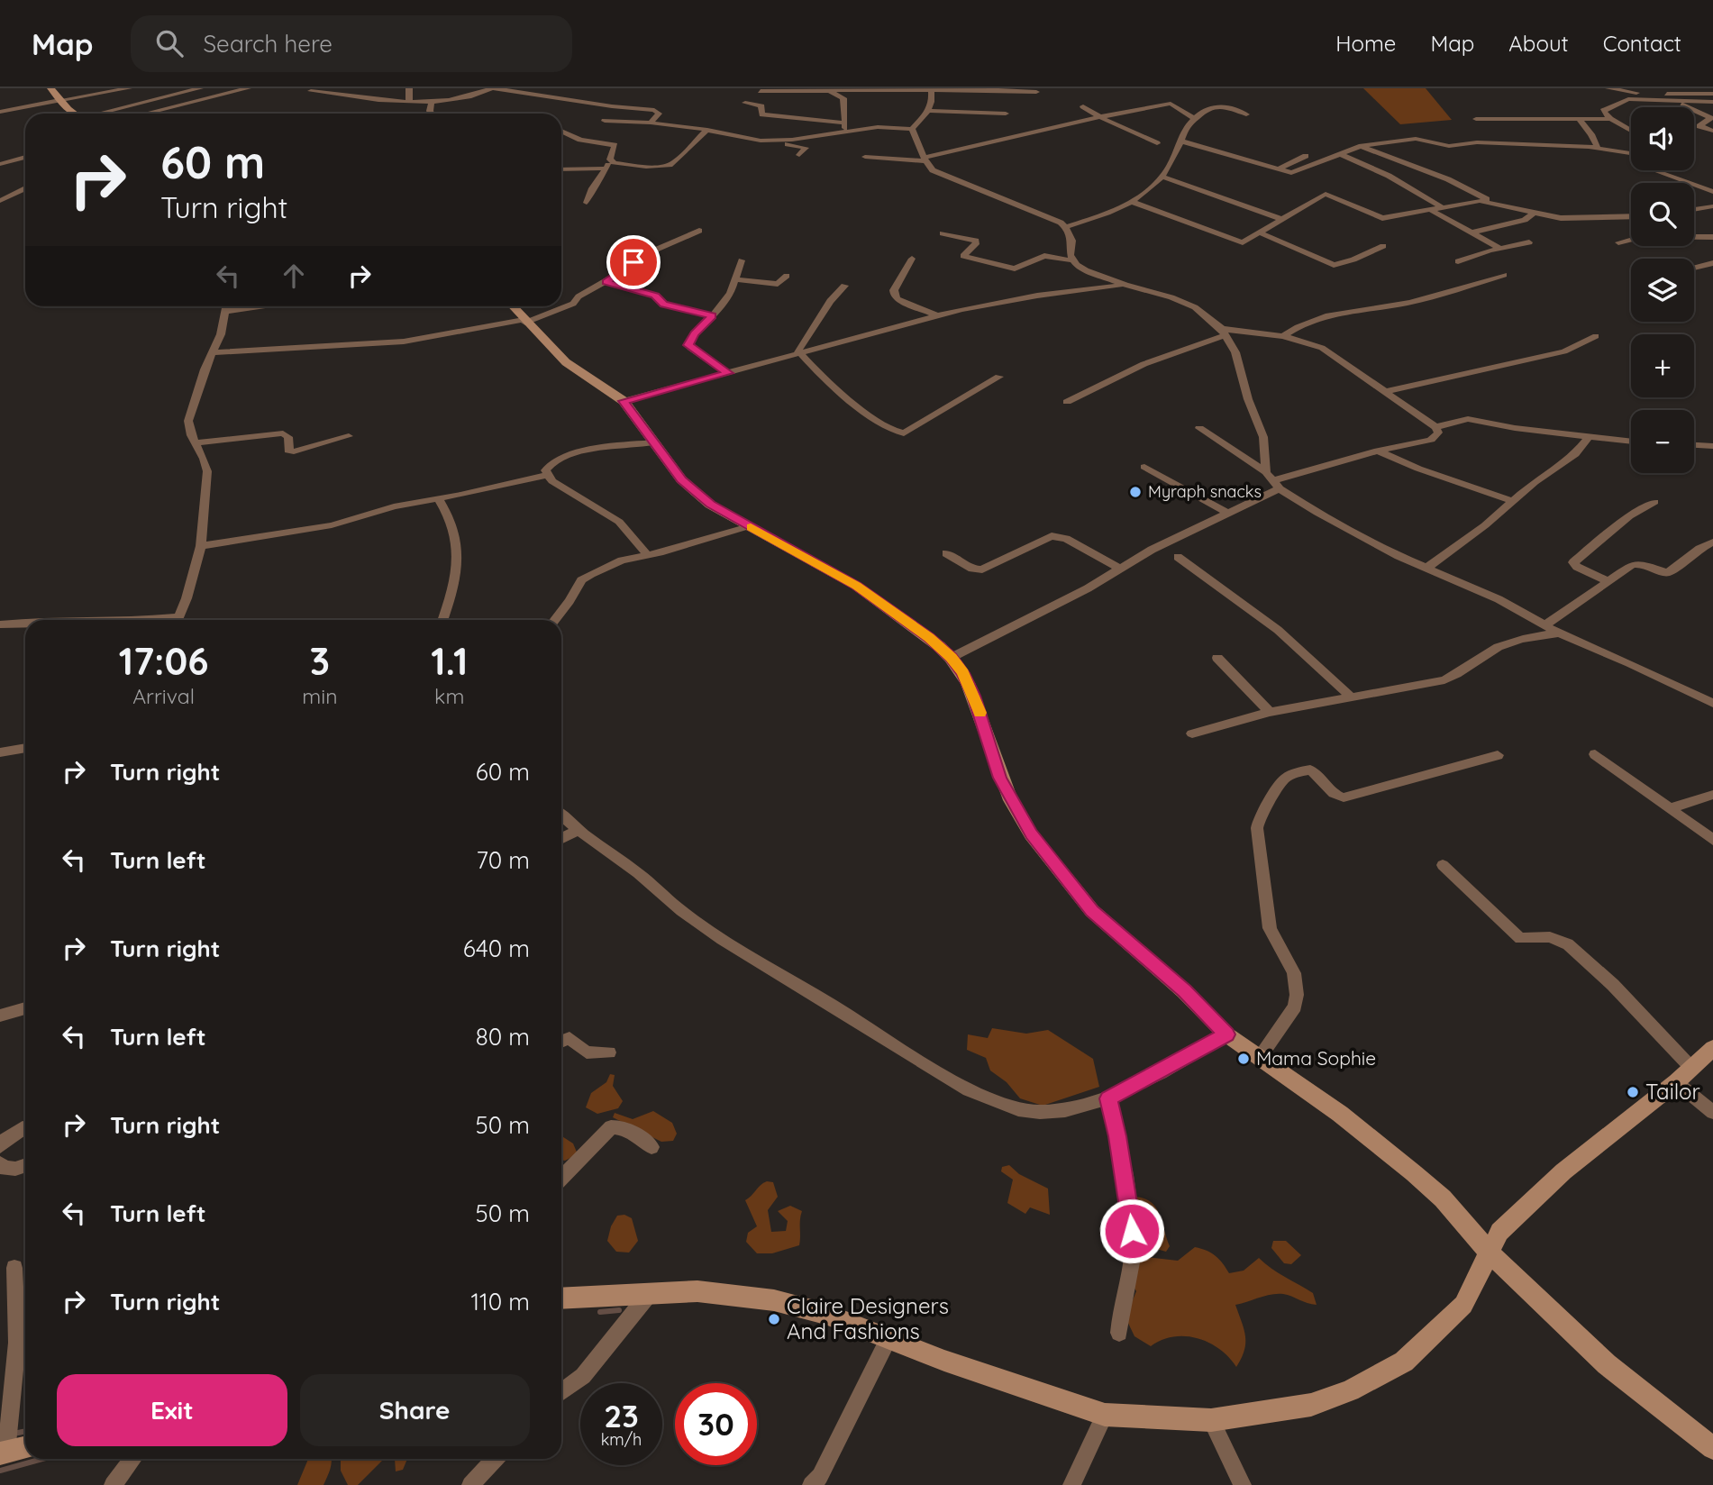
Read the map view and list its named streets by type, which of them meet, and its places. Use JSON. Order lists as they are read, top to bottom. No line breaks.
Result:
{"places":["Myraph snacks","Mama Sophie","Tailor","Claire Designers And Fashions"],"page":{"header":"Map","search":"Search here","nav":["Home","Map","About","Contact"],"map_buttons":["+","−"],"turn":["60 m","Turn right"],"eta":["17:06","Arrival","3","min","1.1","km"],"list":[{"name":"Turn right","value":"60 m"},{"name":"Turn left","value":"70 m"},{"name":"Turn right","value":"640 m"},{"name":"Turn left","value":"80 m"},{"name":"Turn right","value":"50 m"},{"name":"Turn left","value":"50 m"},{"name":"Turn right","value":"110 m"}],"buttons":["Exit","Share"],"speed":"23 km/h","limit":"30"}}
